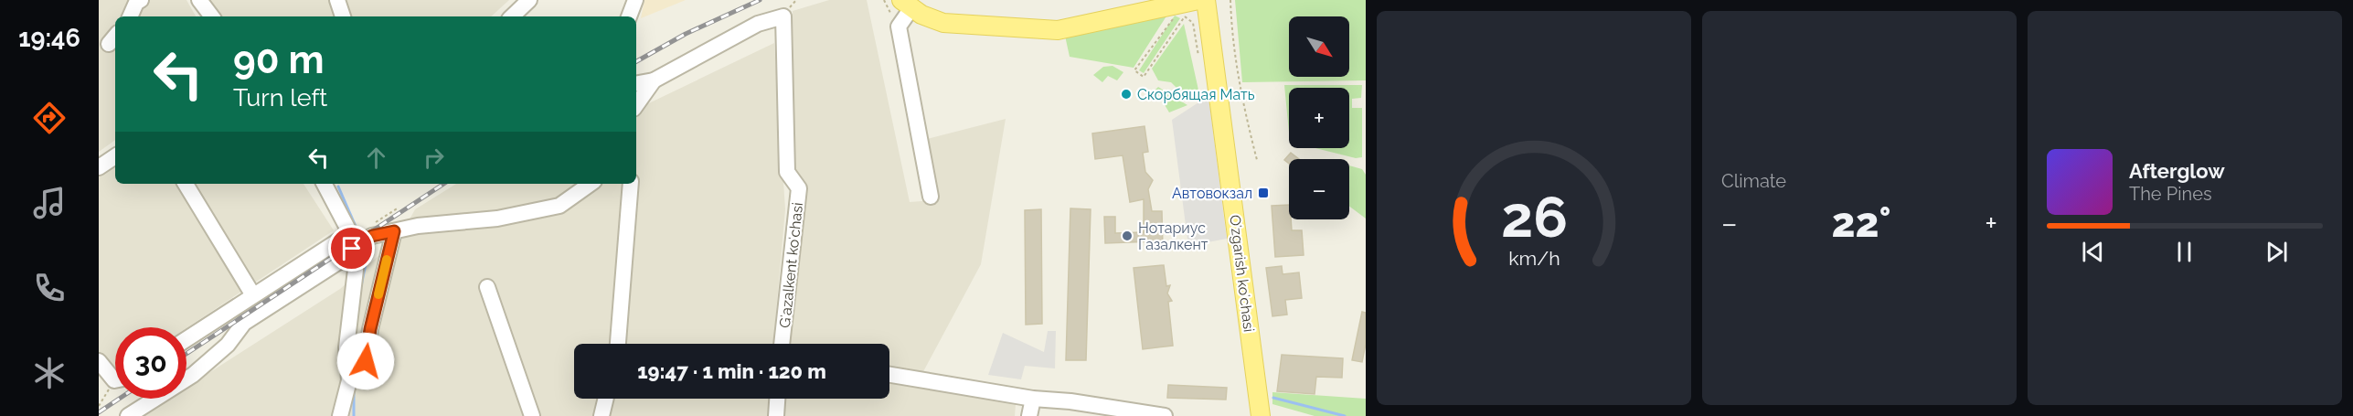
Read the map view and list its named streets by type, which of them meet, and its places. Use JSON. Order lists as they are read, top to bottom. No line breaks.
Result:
{"streets":{"main road":["Oʻzgarish koʻchasi"],"street":["Gʻazalkent koʻchasi"]},"places":{"other":["Скорбящая Мать","Нотариус Газалкент"],"transit":["Автовокзал"]},"north":"bottom right","page":{"tabs":"19:46","tile":"Climate","map_buttons":["+","−"],"turn":["90 m","Turn left"],"song":["Afterglow","The Pines"],"heat":["−","22°","+"],"limit":"30","trip":"19:47 · 1 min · 120 m","gauge":["26","km/h"]}}
